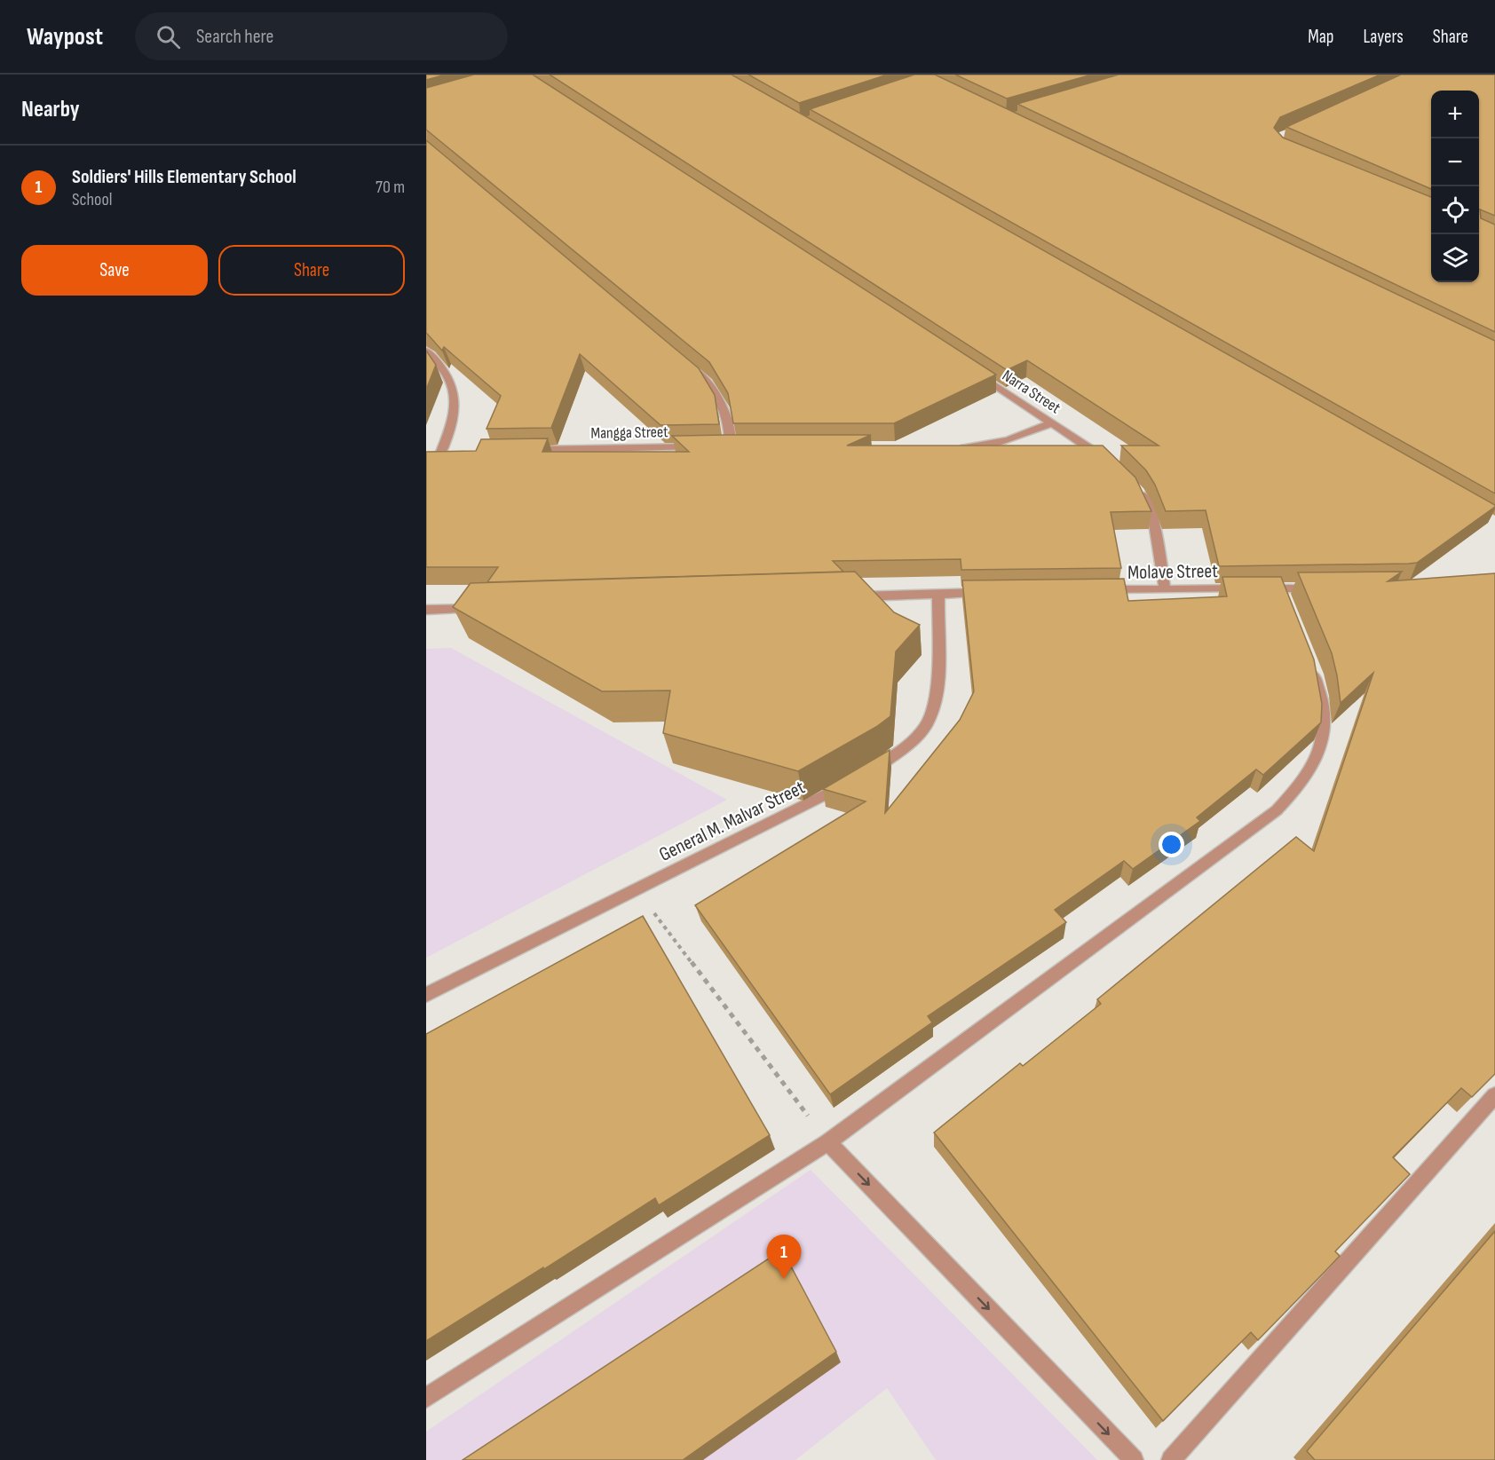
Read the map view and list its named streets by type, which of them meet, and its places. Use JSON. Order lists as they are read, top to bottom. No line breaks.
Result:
{"streets":{"street":["Narra Street","Mangga Street","Molave Street","General M. Malvar Street"]},"page":{"header":"Waypost","search":"Search here","nav":["Map","Layers","Share"],"heading":"Nearby","map_buttons":["+","−"],"list":[{"mark":"1","name":"Soldiers' Hills Elementary School","note":"School","value":"70 m"}],"buttons":["Save","Share"],"pins":"1"}}
